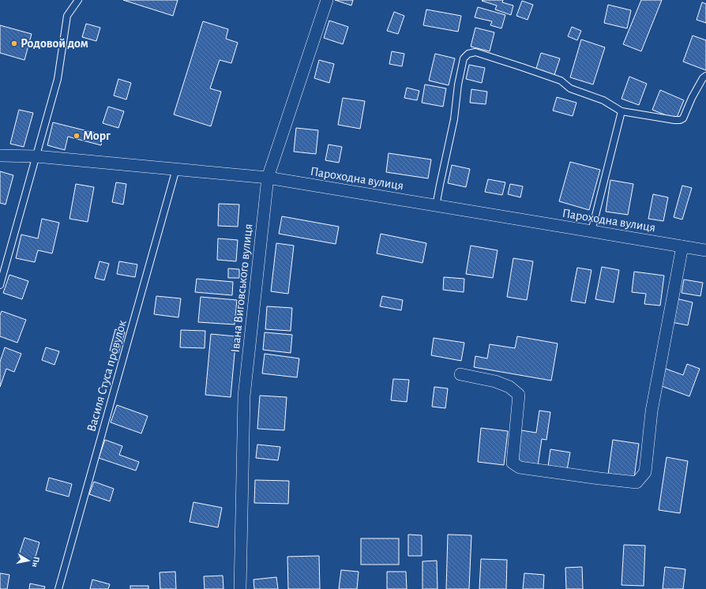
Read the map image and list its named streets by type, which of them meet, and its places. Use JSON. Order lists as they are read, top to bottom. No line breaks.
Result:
{"streets":{"street":["Пароходна вулиця","Івана Виговського вулиця"],"lane":["Василя Стуса провулок"]},"crossings":[["Пароходна вулиця","Івана Виговського вулиця"],["Пароходна вулиця","Василя Стуса провулок"]],"places":["Родовой дом","Морг"],"north":"right"}
